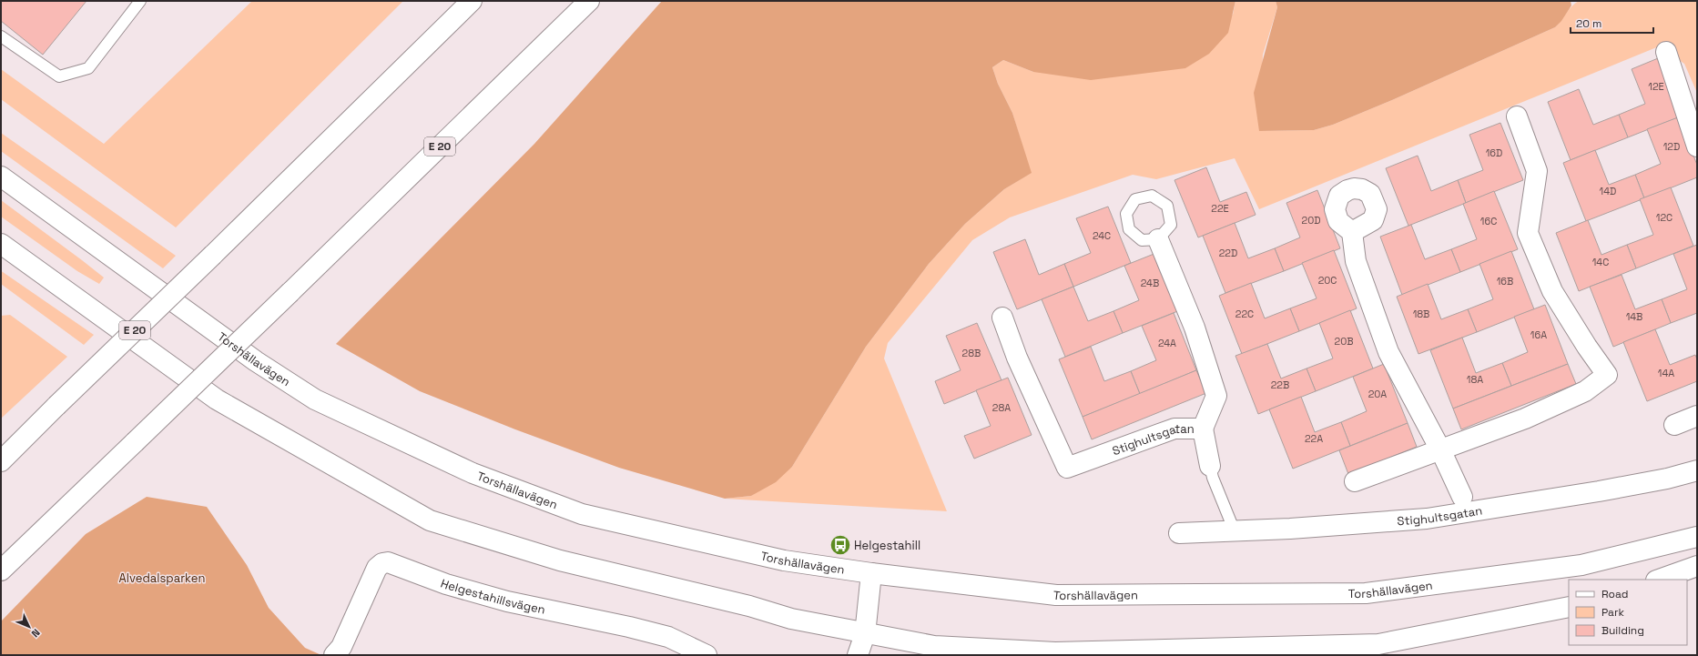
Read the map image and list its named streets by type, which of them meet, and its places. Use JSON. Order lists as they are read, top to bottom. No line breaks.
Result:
{"streets":{"main road":["E 20","Torshällavägen","Stighultsgatan","Helgestahillsvägen"]},"parks":["Alvedalsparken"],"places":{"bus stop":["Helgestahill"]},"house_numbers":["12E","12D","16D","14D","22E","12C","20D","16C","24C","22D","14C","20C","16B","24B","22C","18B","14B","16A","20B","24A","28B","14A","18A","22B","20A","28A","22A"],"legend":["Road","Park","Building"],"scale_bar":"20 m","north":"bottom right"}
